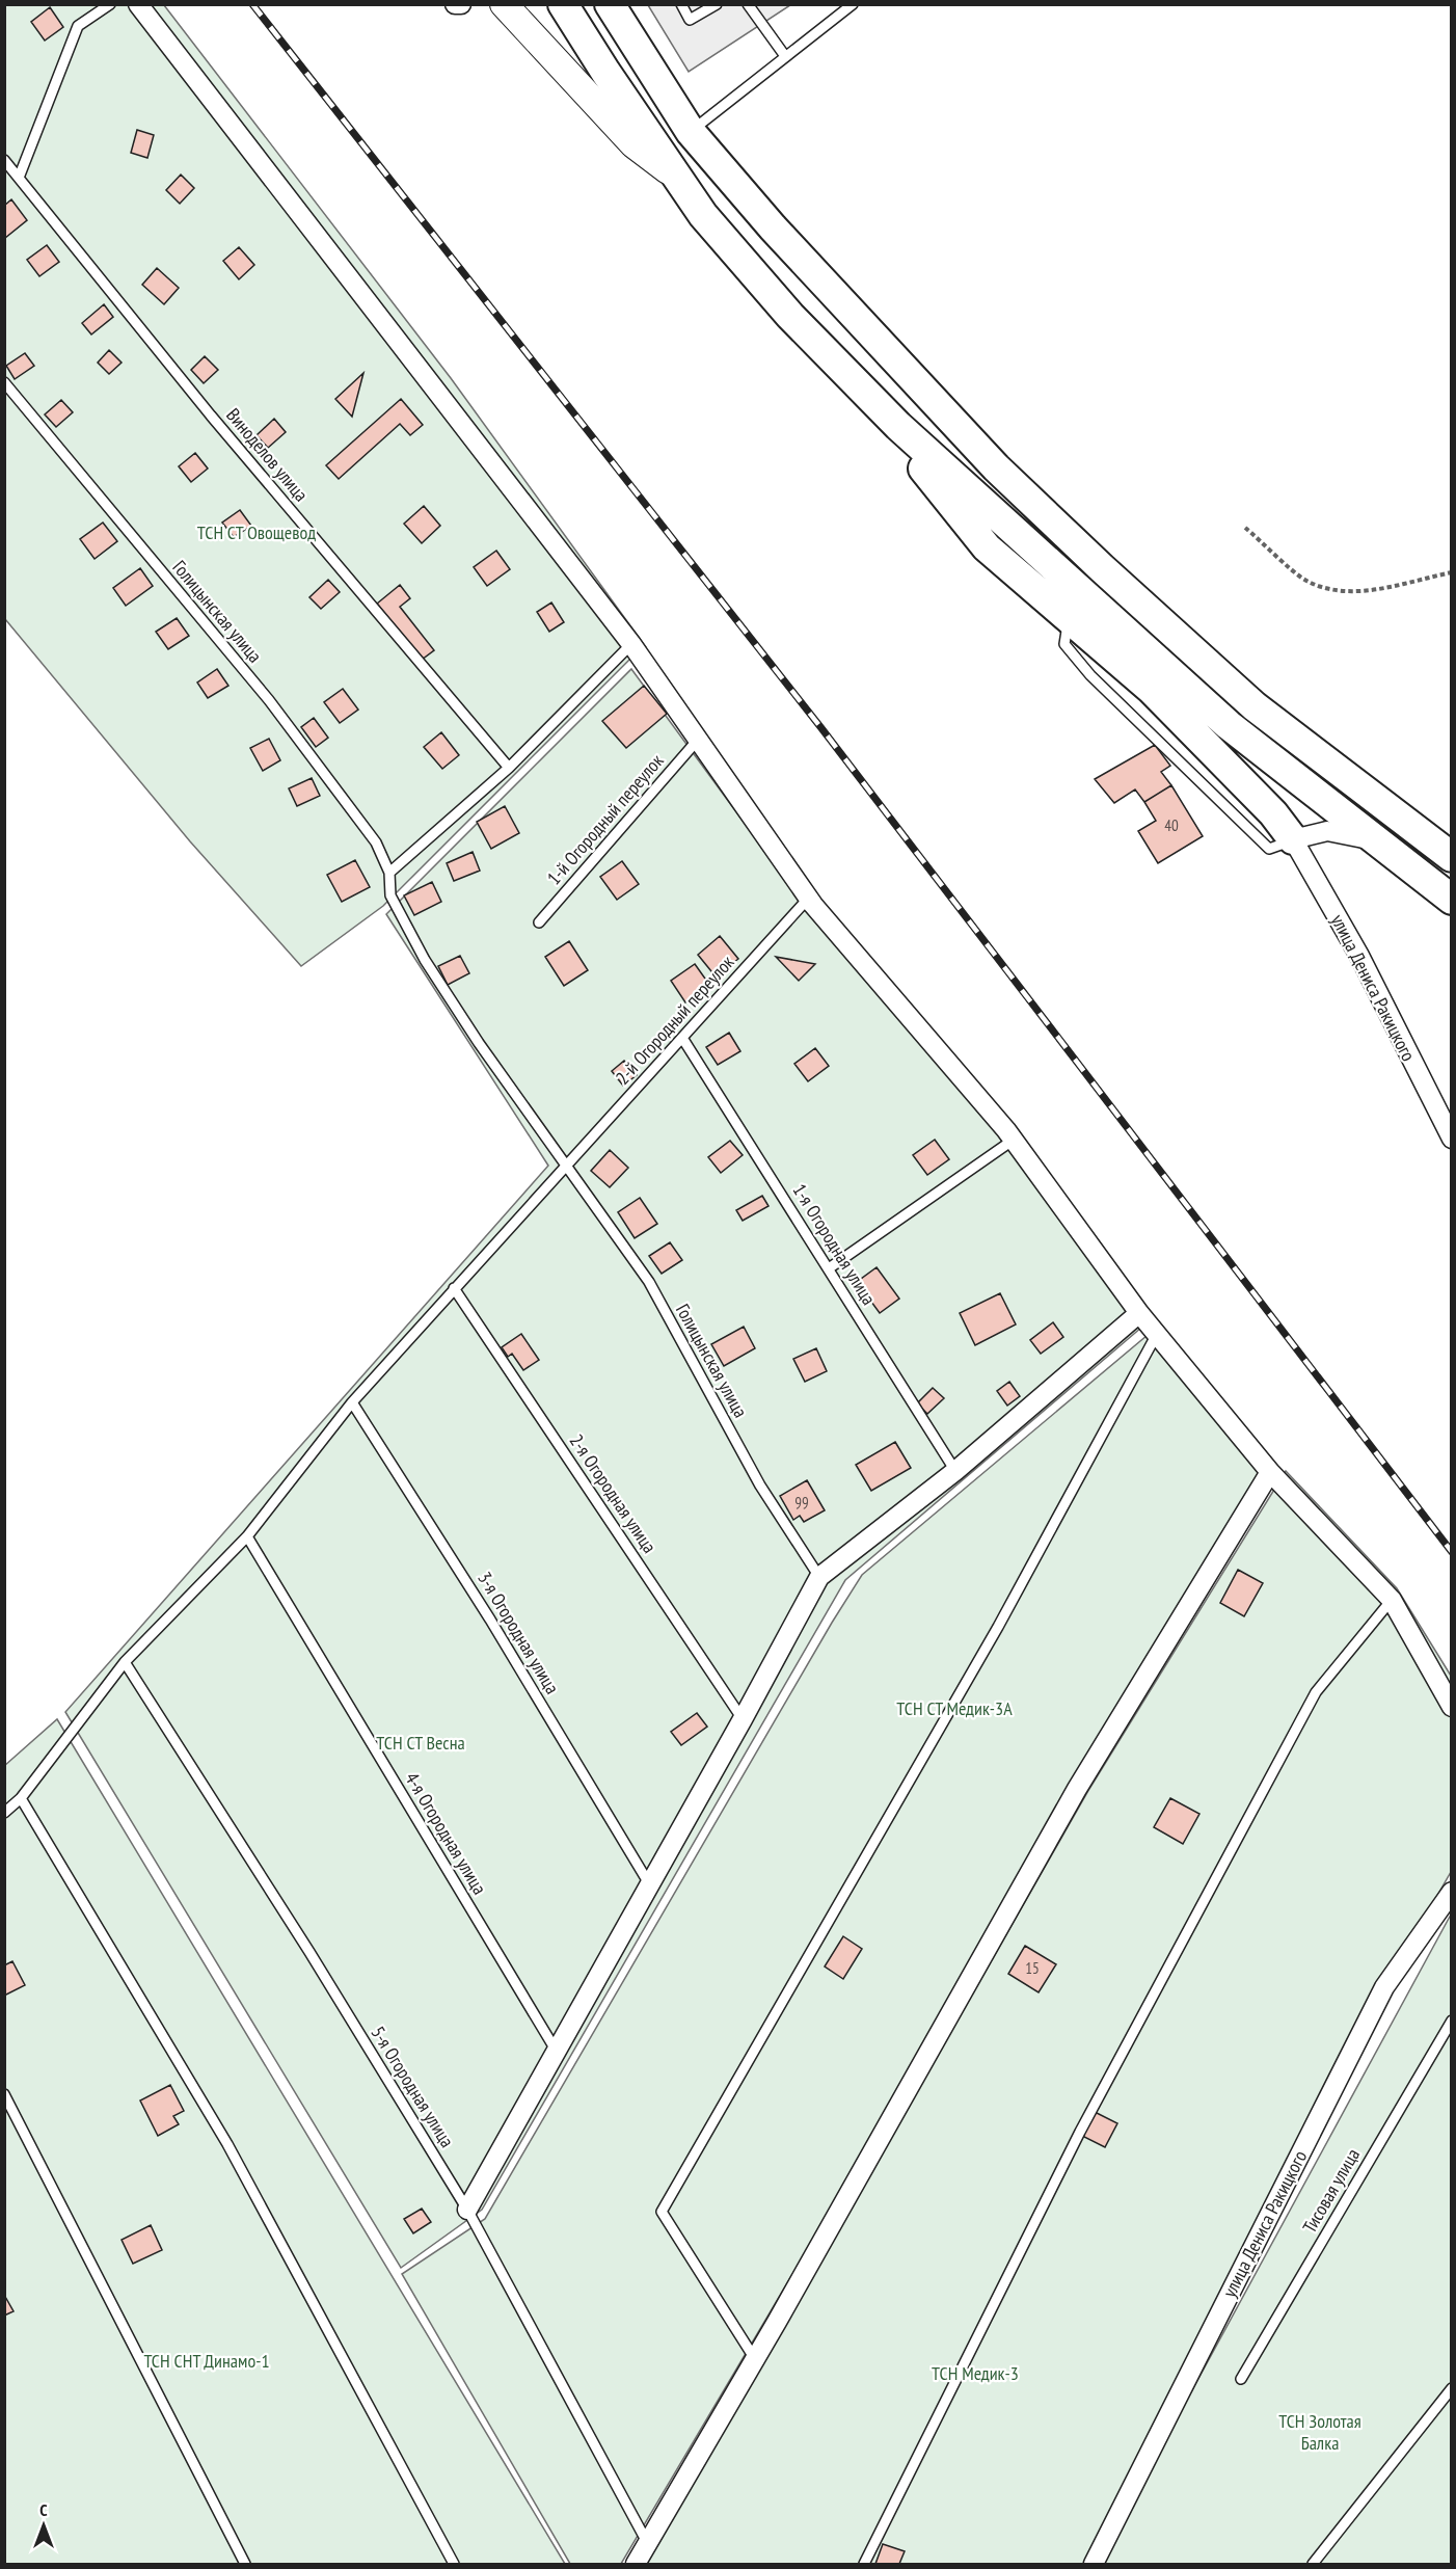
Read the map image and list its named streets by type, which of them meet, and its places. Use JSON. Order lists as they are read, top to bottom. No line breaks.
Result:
{"streets":{"street":["улица Дениса Ракицкого"],"lane":["Виноделов улица","Голицынская улица","1-й Огородный переулок","2-й Огородный переулок","1-я Огородная улица","2-я Огородная улица","3-я Огородная улица","4-я Огородная улица","5-я Огородная улица","Тисовая улица"]},"crossings":[["Голицынская улица","2-й Огородный переулок"],["2-й Огородный переулок","1-я Огородная улица"],["2-й Огородный переулок","2-я Огородная улица"],["2-й Огородный переулок","3-я Огородная улица"],["2-й Огородный переулок","4-я Огородная улица"],["2-й Огородный переулок","5-я Огородная улица"]],"parks":["ТСН СТ Овощевод","ТСН СТ Медик-3А","ТСН СТ Весна","ТСН СНТ Динамо-1","ТСН Медик-3","ТСН Золотая Балка"],"house_numbers":["40","99","15"],"north":"top"}
